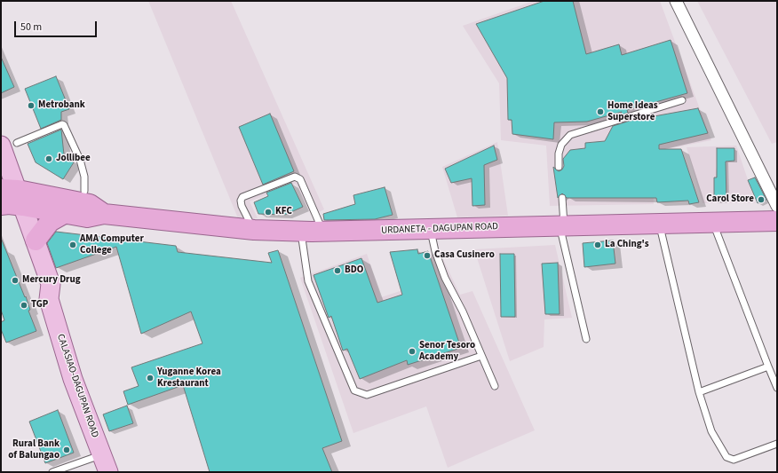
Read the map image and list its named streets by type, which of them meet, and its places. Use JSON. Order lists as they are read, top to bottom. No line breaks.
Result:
{"streets":{"highway":["URDANETA - DAGUPAN ROAD"],"main road":["CALASIAO-DAGUPAN ROAD"]},"crossings":[["URDANETA - DAGUPAN ROAD","CALASIAO-DAGUPAN ROAD"]],"places":["Metrobank","Home Ideas Superstore","Jollibee","Carol Store","KFC","AMA Computer College","La Ching's","Casa Cusinero","BDO","Mercury Drug","TGP","Senor Tesoro Academy","Yuganne Korea Krestaurant","Rural Bank of Balungao"],"scale_bar":"50 m"}
